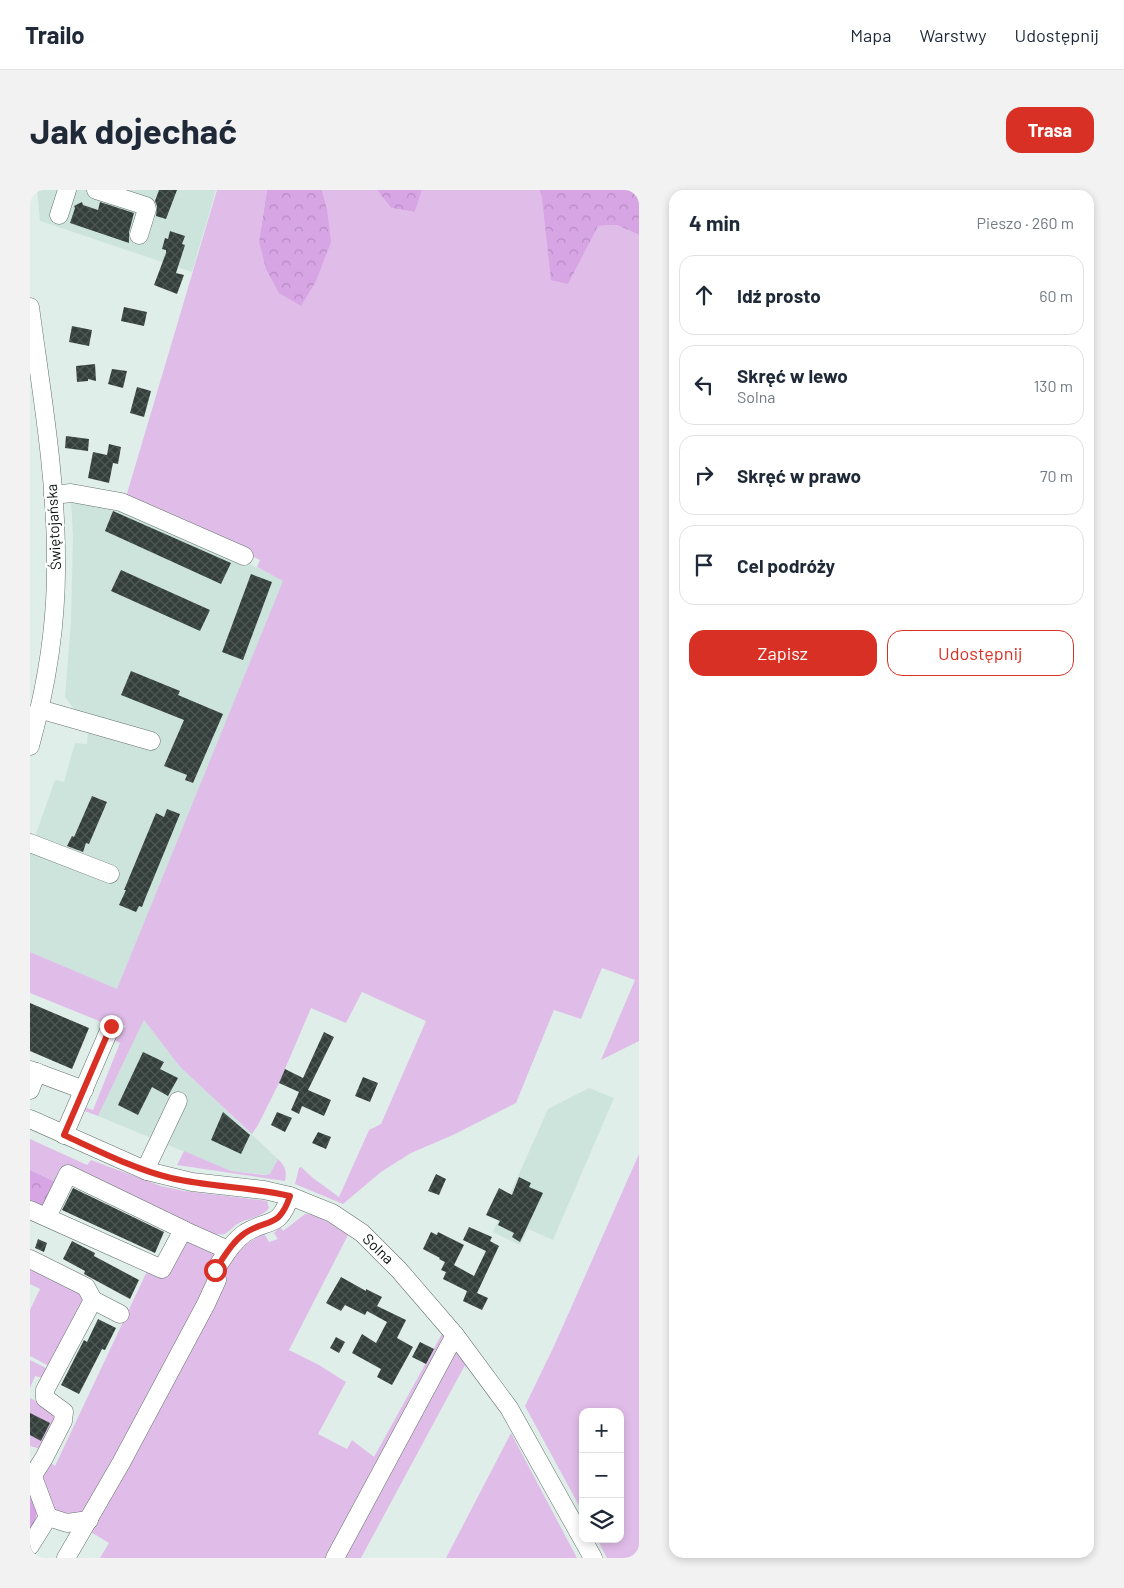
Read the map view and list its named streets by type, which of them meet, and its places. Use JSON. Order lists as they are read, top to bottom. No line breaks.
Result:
{"streets":{"street":["Świętojańska","Solna"]},"page":{"header":"Trailo","nav":["Mapa","Warstwy","Udostępnij"],"buttons":["Trasa",["Zapisz","Udostępnij"]],"title":"Jak dojechać","heading":["4 min","Pieszo · 260 m"],"list":[["Idź prosto","60 m"],["Skręć w lewo","Solna","130 m"],["Skręć w prawo","70 m"],"Cel podróży"],"map_buttons":["+","−"]}}
